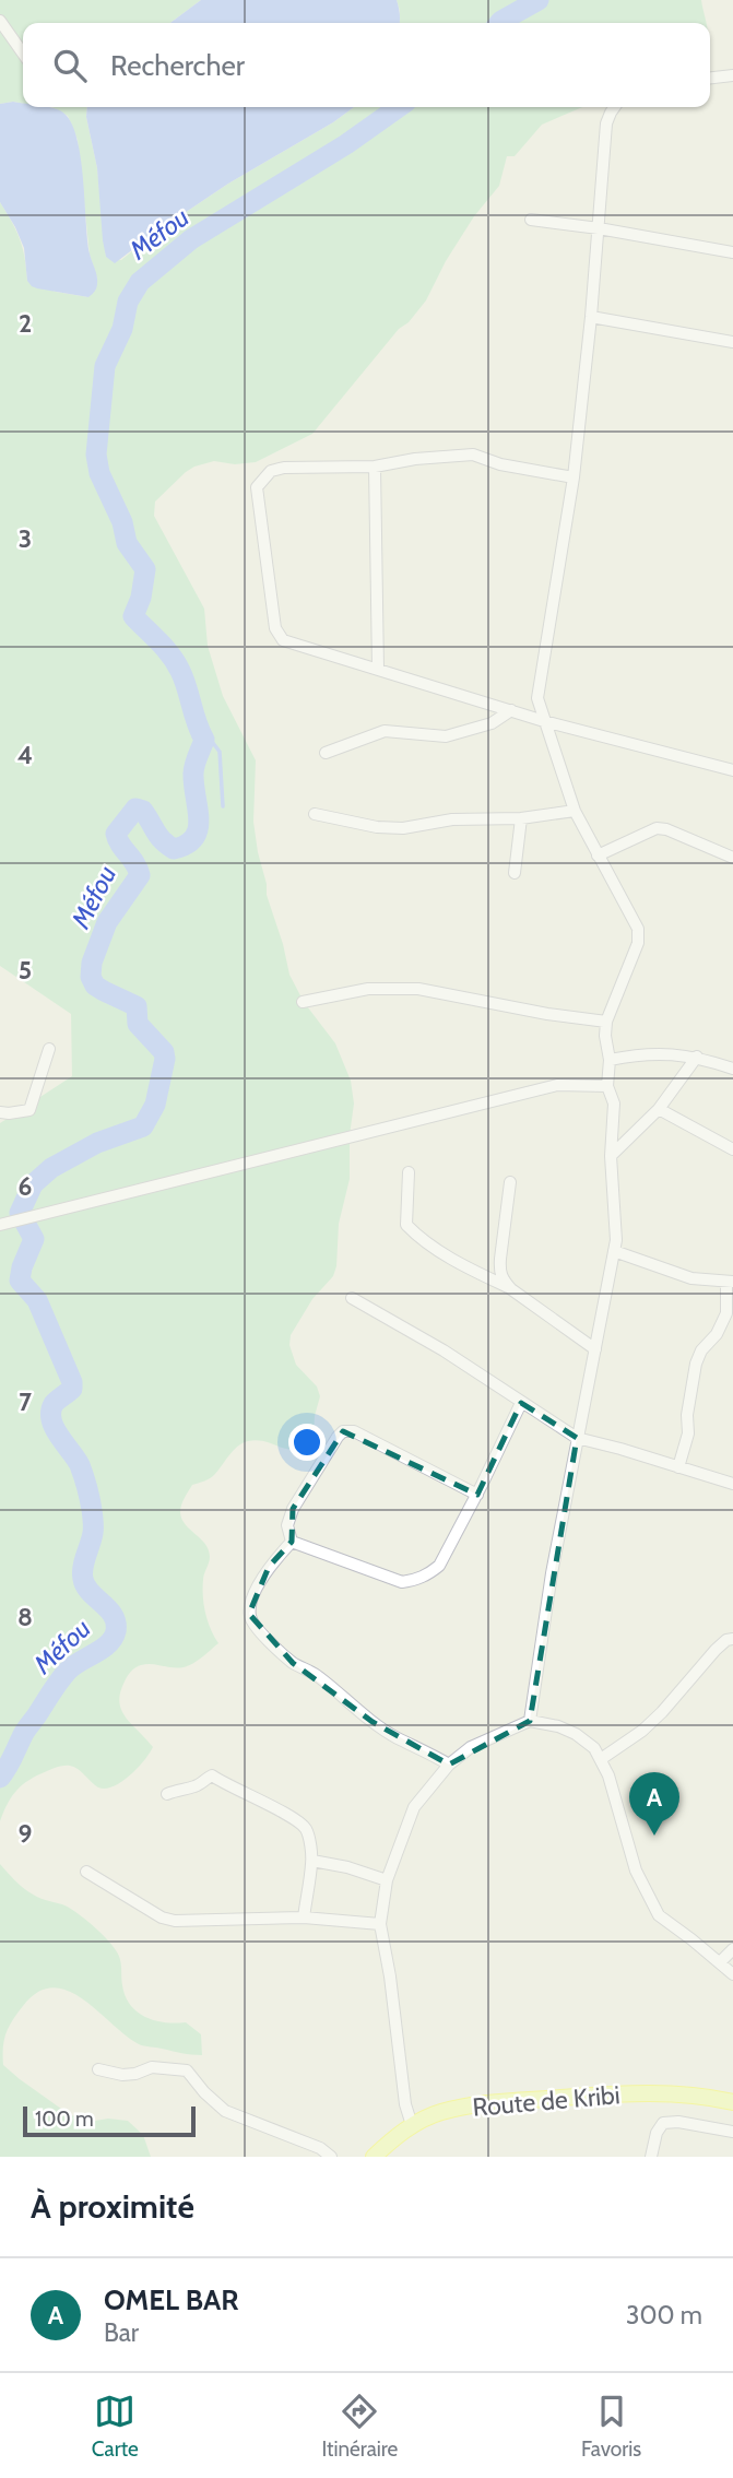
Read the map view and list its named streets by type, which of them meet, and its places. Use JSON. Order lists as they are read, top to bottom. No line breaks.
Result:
{"streets":{"main road":["Route de Kribi"]},"water":["Méfou"],"scale_bar":"100 m","page":{"search":"Rechercher","pins":"A","scale":"100 m","heading":"À proximité","list":[{"mark":"A","name":"OMEL BAR","note":"Bar","value":"300 m"}],"nav":["Carte","Itinéraire","Favoris"]},"grid":{"rows":["2","3","4","5","6","7","8","9"]}}
